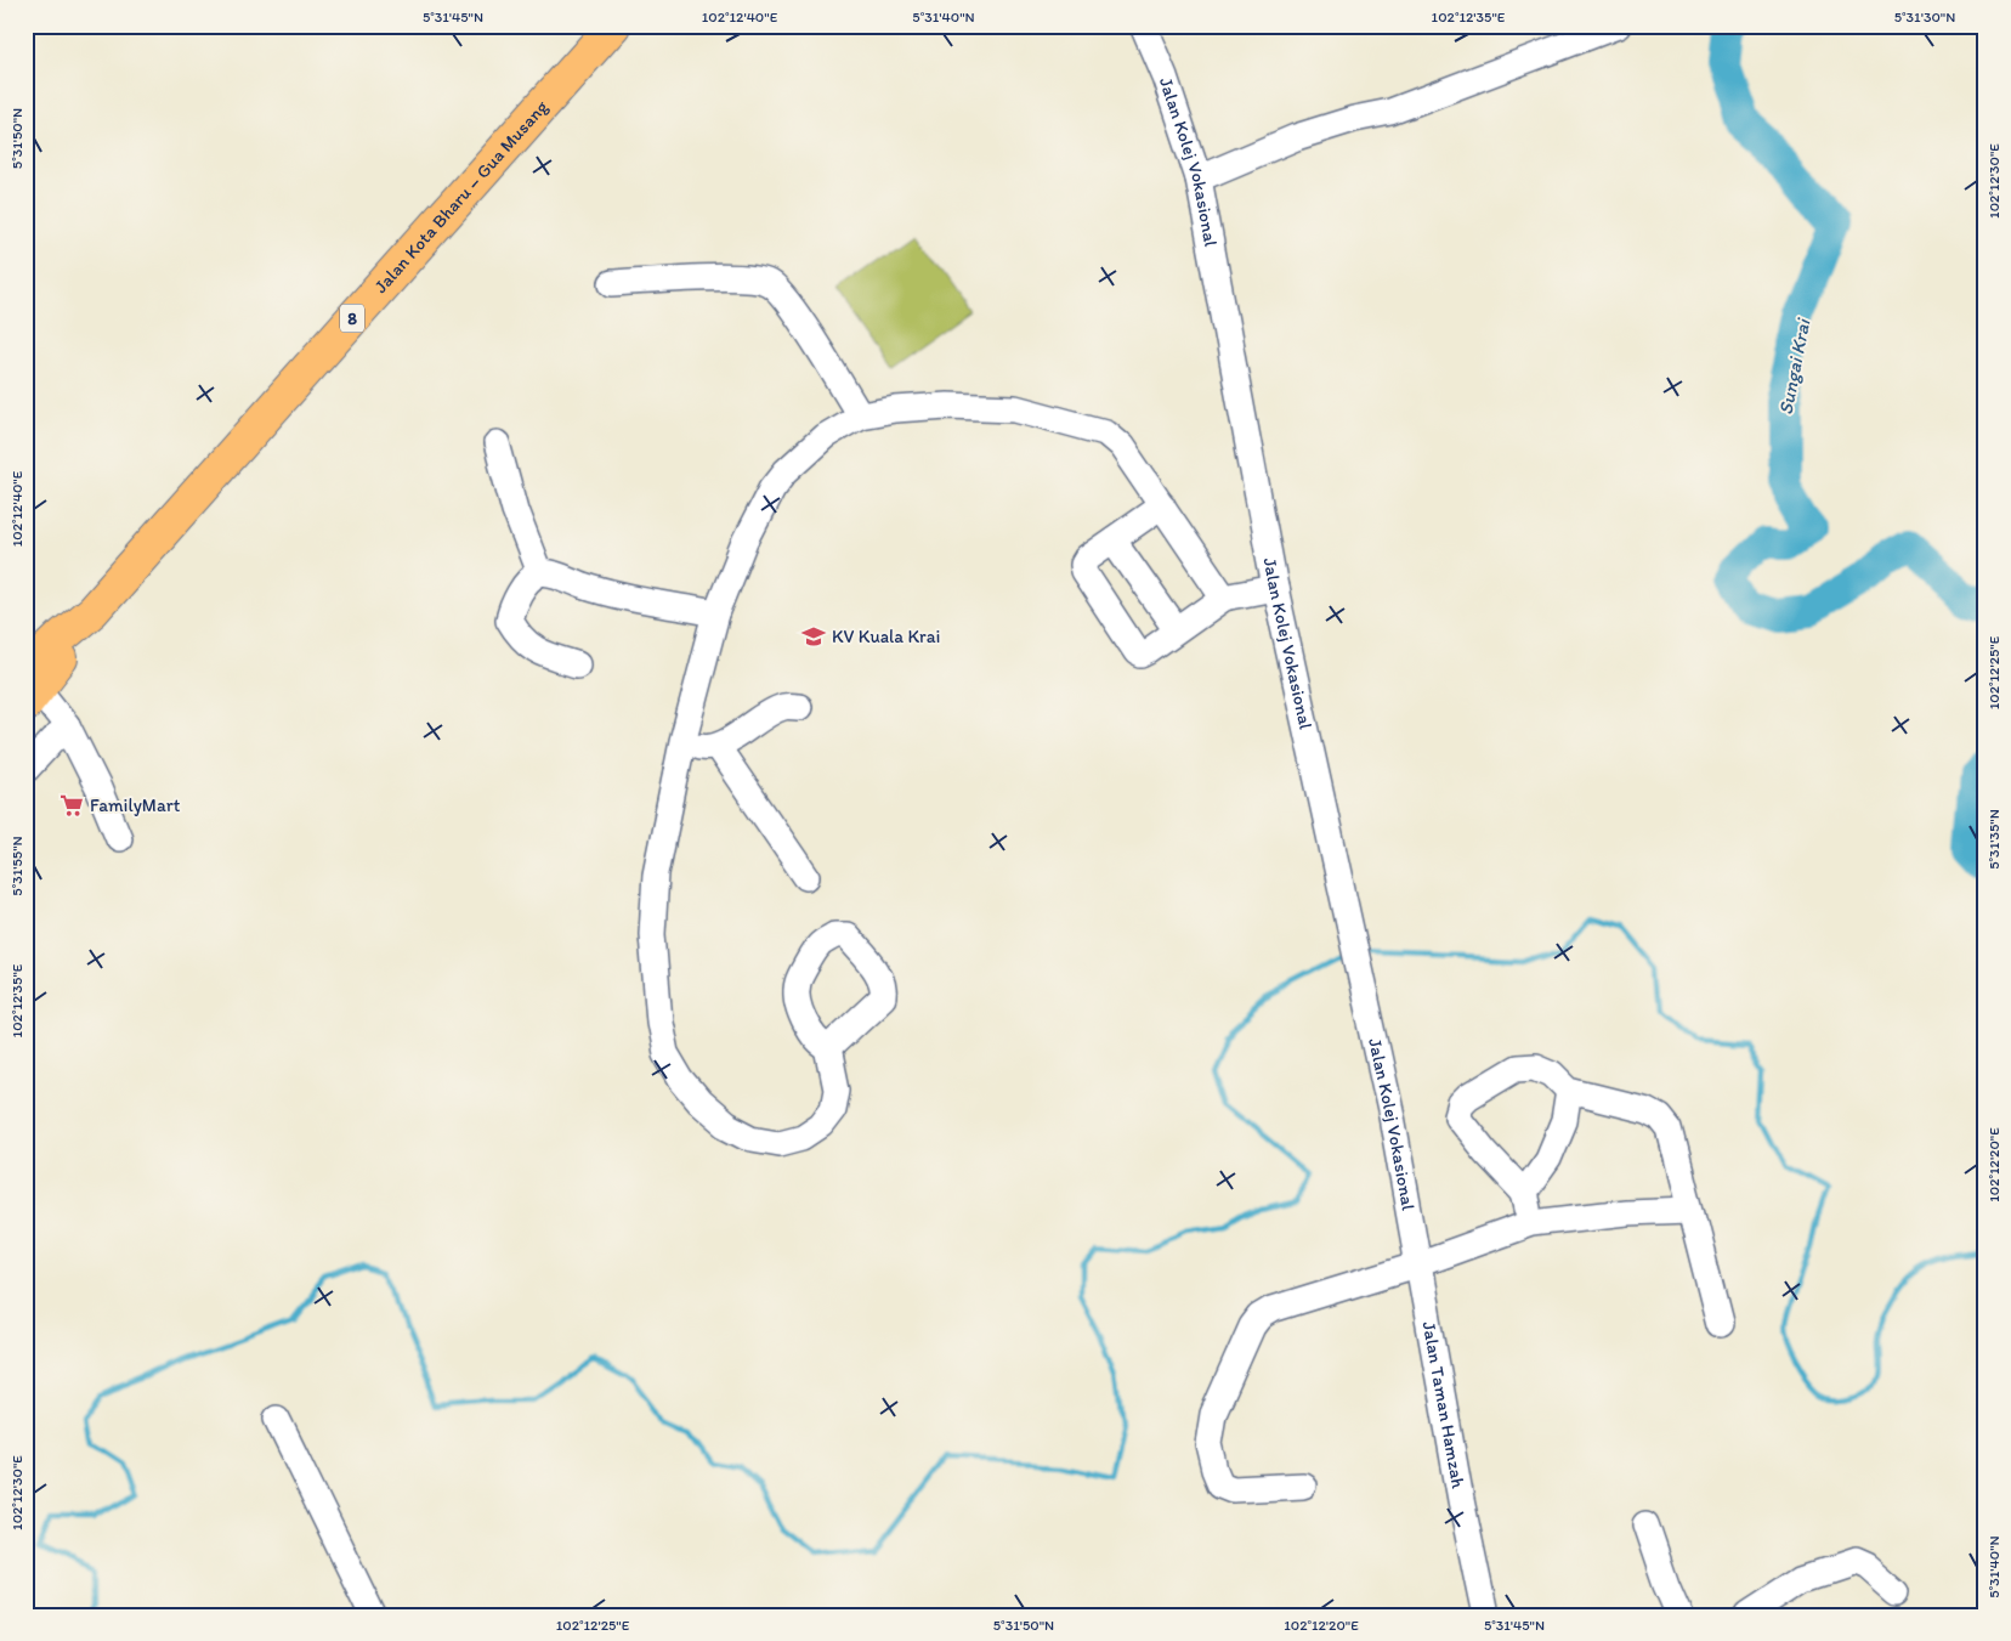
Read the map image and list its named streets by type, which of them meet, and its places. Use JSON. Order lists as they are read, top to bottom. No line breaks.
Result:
{"streets":{"highway":["Jalan Kota Bharu – Gua Musang","8"],"street":["Jalan Kolej Vokasional","Jalan Taman Hamzah"]},"crossings":[["Jalan Kolej Vokasional","Jalan Taman Hamzah"]],"water":["Sungai Krai"],"places":{"school or university":["KV Kuala Krai"],"supermarket":["FamilyMart"]},"coordinates":["5°31'45\"N","102°12'40\"E","5°31'40\"N","102°12'35\"E","5°31'30\"N","5°31'50\"N","102°12'30\"E","102°12'25\"E","5°31'35\"N","5°31'55\"N","102°12'20\"E"]}
